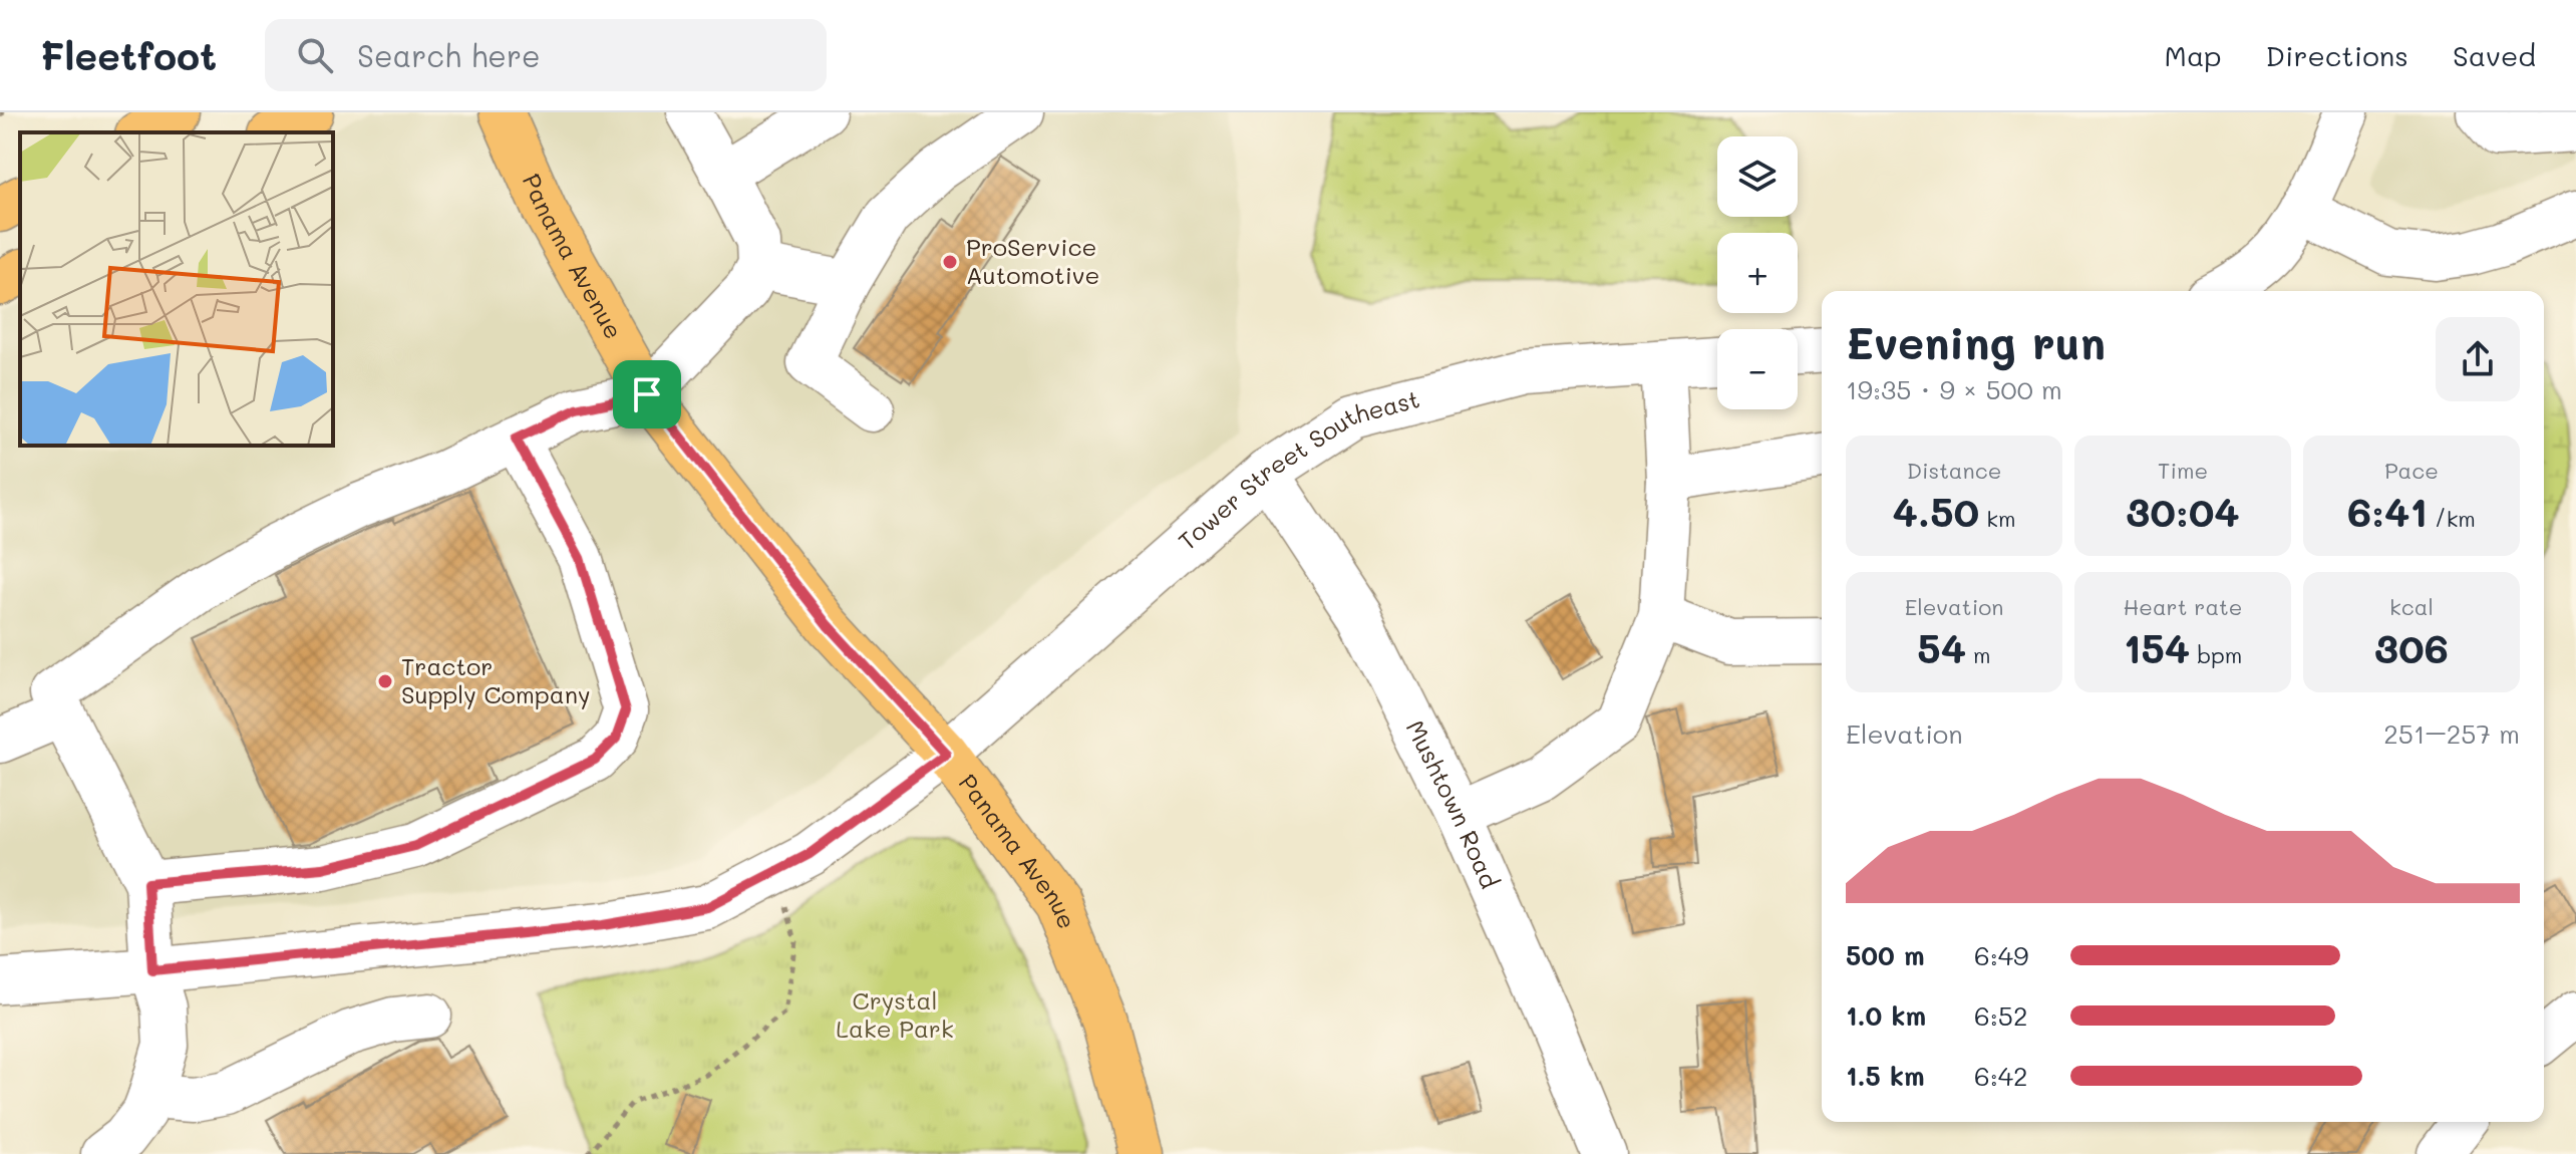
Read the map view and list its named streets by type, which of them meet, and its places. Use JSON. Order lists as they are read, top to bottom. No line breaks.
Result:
{"streets":{"main road":["Panama Avenue"],"street":["Tower Street Southeast","Mushtown Road"]},"crossings":[["Panama Avenue","Tower Street Southeast"],["Tower Street Southeast","Mushtown Road"]],"parks":["Crystal Lake Park"],"places":["ProService Automotive","Tractor Supply Company"],"page":{"header":"Fleetfoot","search":"Search here","nav":["Map","Directions","Saved"],"map_buttons":["+","−"],"heading":["Evening run","19:35 · 9 × 500 m"],"stats":[["Distance","4.50 km"],["Time","30:04"],["Pace","6:41 /km"],["Elevation","54 m"],["Heart rate","154 bpm"],["kcal","306"]],"chart":["Elevation","251–257 m"],"list":[{"name":"500 m","note":"6:49"},{"name":"1.0 km","note":"6:52"},{"name":"1.5 km","note":"6:42"}]}}
